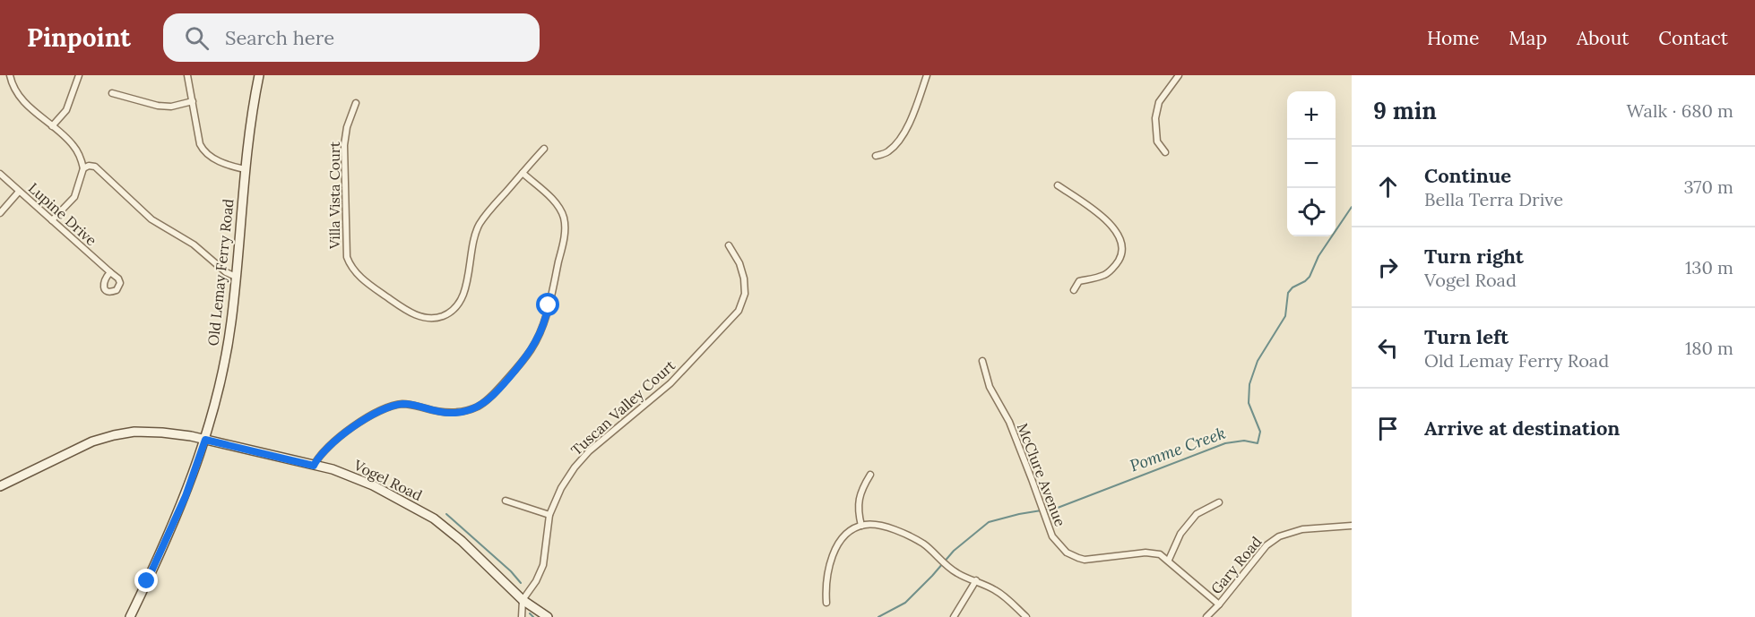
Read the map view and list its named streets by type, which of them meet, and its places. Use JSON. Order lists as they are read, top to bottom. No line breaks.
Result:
{"streets":{"main road":["Old Lemay Ferry Road","Vogel Road"],"street":["Villa Vista Court","Lupine Drive","Tuscan Valley Court","McClure Avenue","Gary Road"]},"crossings":[["Old Lemay Ferry Road","Vogel Road"],["Tuscan Valley Court","Vogel Road"],["McClure Avenue","Gary Road"]],"water":["Pomme Creek"],"page":{"header":"Pinpoint","search":"Search here","nav":["Home","Map","About","Contact"],"heading":["9 min","Walk · 680 m"],"map_buttons":["+","−"],"list":[["Continue","Bella Terra Drive","370 m"],["Turn right","Vogel Road","130 m"],["Turn left","Old Lemay Ferry Road","180 m"],"Arrive at destination"]}}
